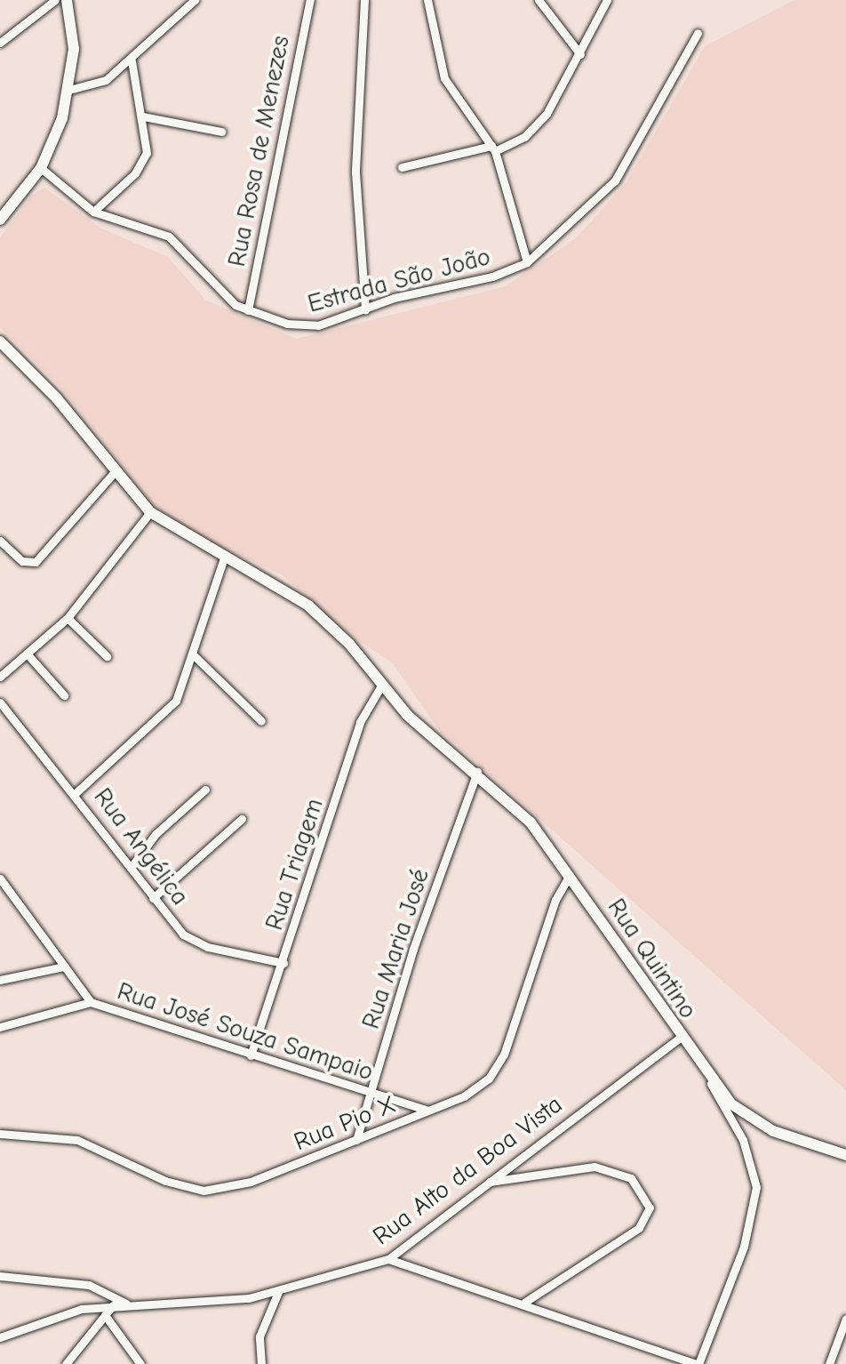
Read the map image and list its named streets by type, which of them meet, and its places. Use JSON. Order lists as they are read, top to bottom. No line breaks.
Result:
{"streets":{"main road":["Rua Quintino"],"street":["Rua Rosa de Menezes","Estrada São João","Rua Angélica","Rua Triagem","Rua Maria José","Rua José Souza Sampaio","Rua Pio X","Rua Alto da Boa Vista"]},"crossings":[["Rua Rosa de Menezes","Estrada São João"],["Rua Angélica","Rua Triagem"],["Rua Triagem","Rua Quintino"],["Rua Triagem","Rua José Souza Sampaio"],["Rua Maria José","Rua Quintino"],["Rua Maria José","Rua José Souza Sampaio"],["Rua Maria José","Rua Pio X"],["Rua Quintino","Rua Pio X"],["Rua Quintino","Rua Alto da Boa Vista"],["Rua José Souza Sampaio","Rua Pio X"]]}
